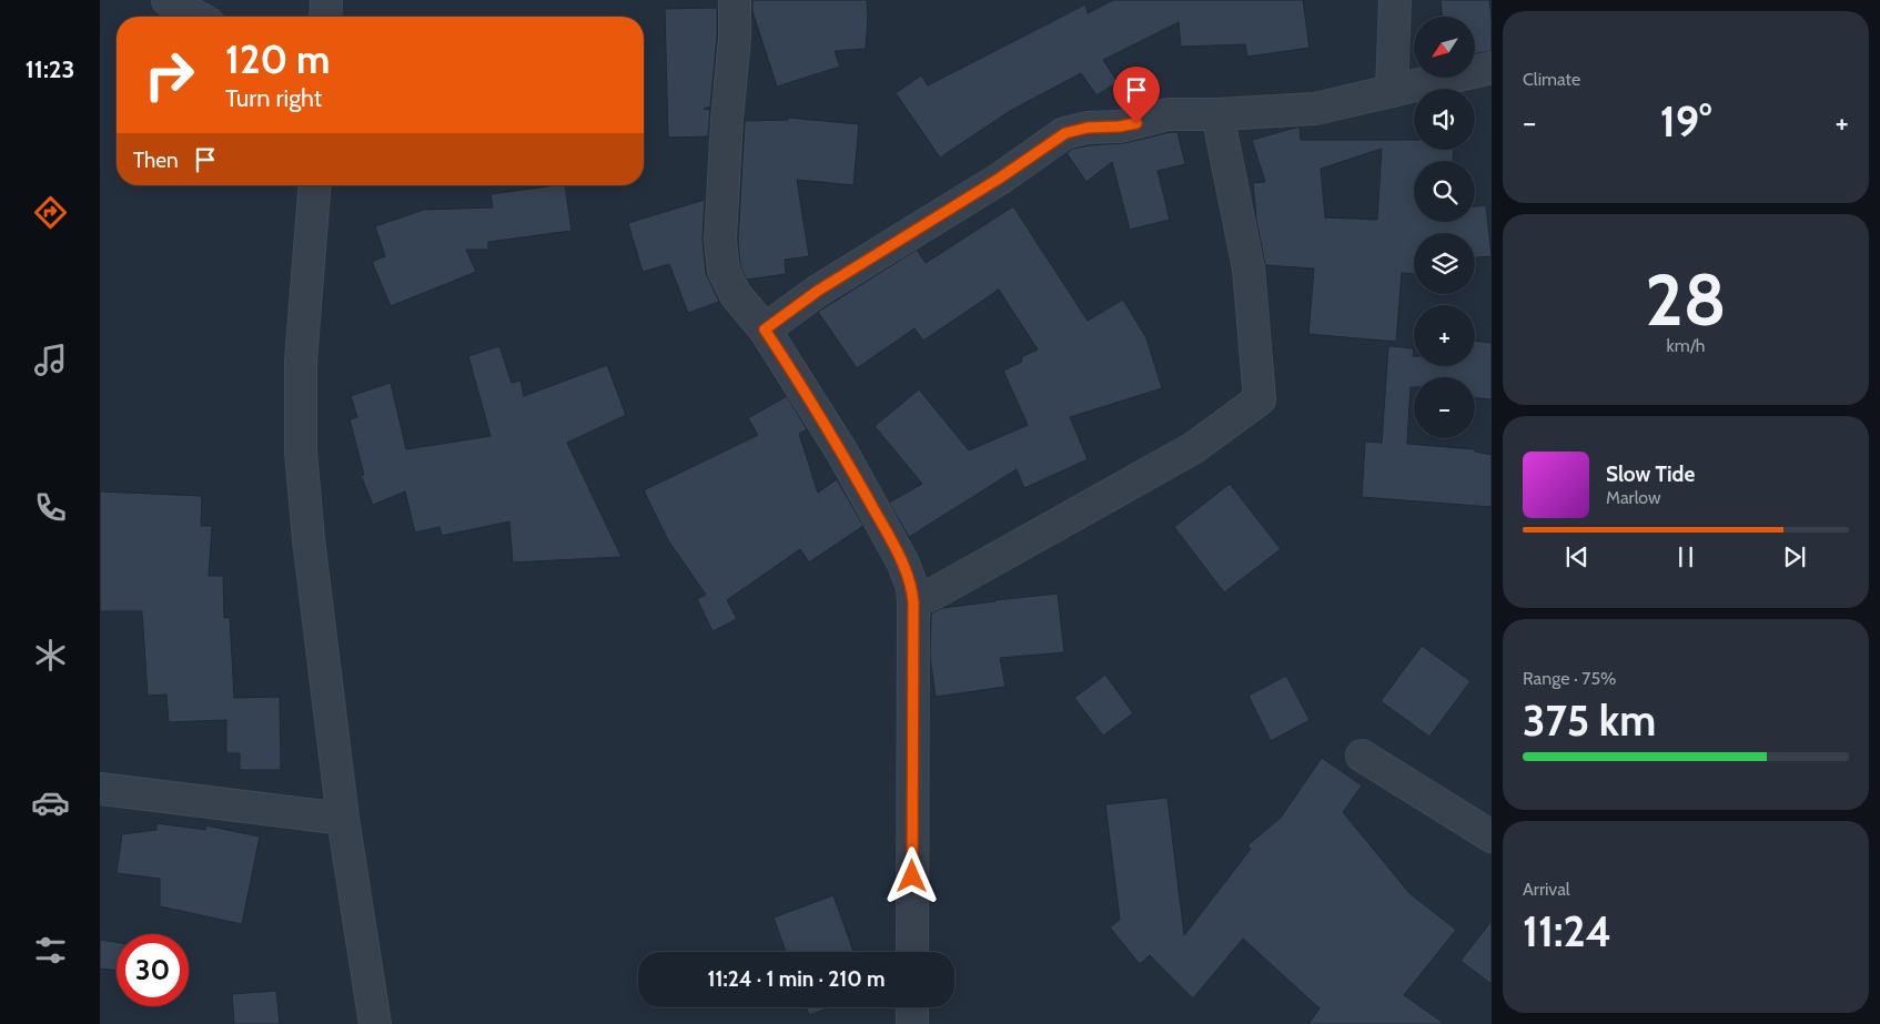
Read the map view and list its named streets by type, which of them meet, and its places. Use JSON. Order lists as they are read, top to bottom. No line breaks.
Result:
{"north":"bottom left","page":{"tabs":"11:23","tile":["Climate",["28","km/h"],["Range · 75%","375 km"],["Arrival","11:24"]],"map_buttons":["+","−"],"turn":["120 m","Turn right"],"heat":["−","19°","+"],"then":"Then","song":["Slow Tide","Marlow"],"limit":"30","trip":"11:24 · 1 min · 210 m"}}
